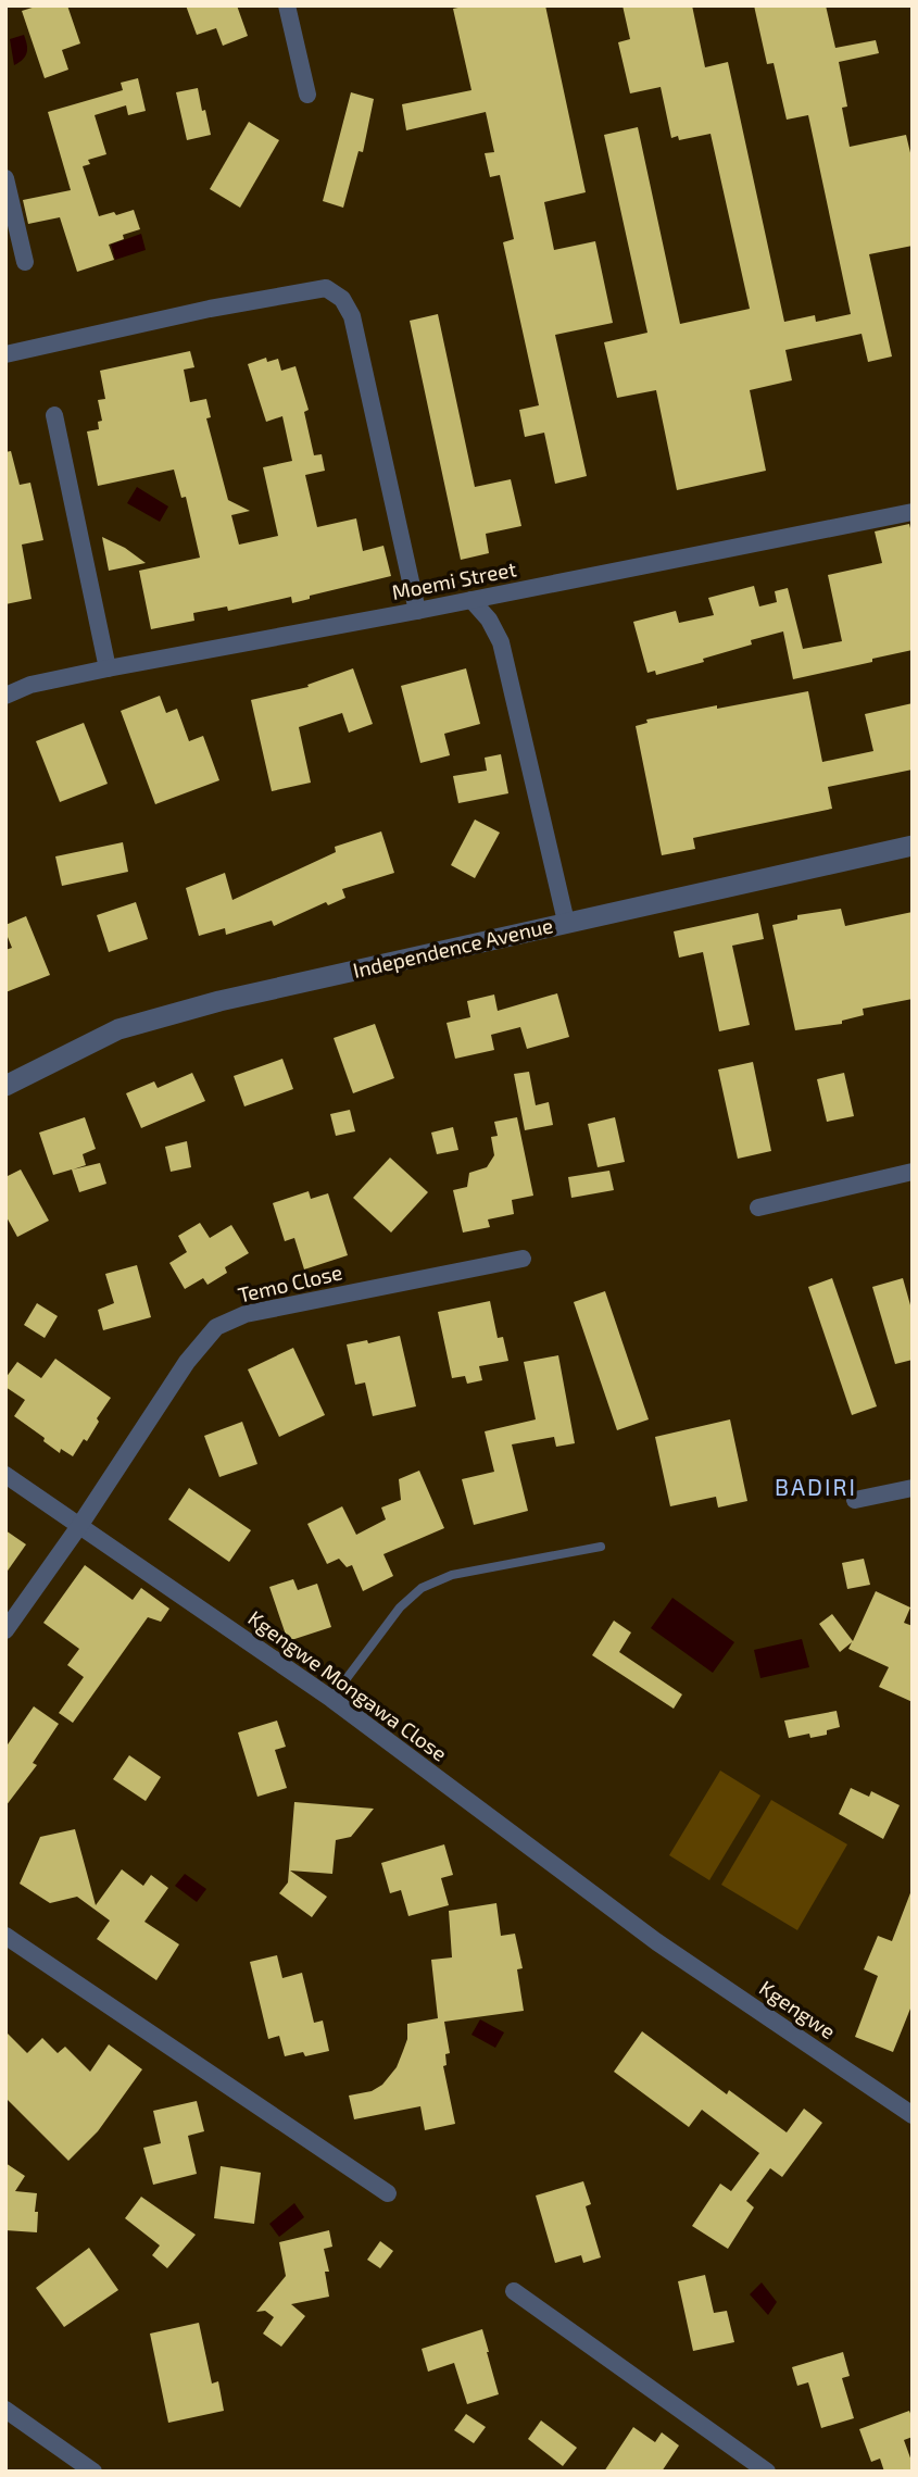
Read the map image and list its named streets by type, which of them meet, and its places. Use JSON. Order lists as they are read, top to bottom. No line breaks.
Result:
{"streets":{"street":["Moemi Street","Independence Avenue","Temo Close","Kgengwe Mongawa Close","Kgengwe"]},"crossings":[["Temo Close","Kgengwe Mongawa Close"],["Kgengwe Mongawa Close","Kgengwe"]],"districts":["BADIRI"]}
